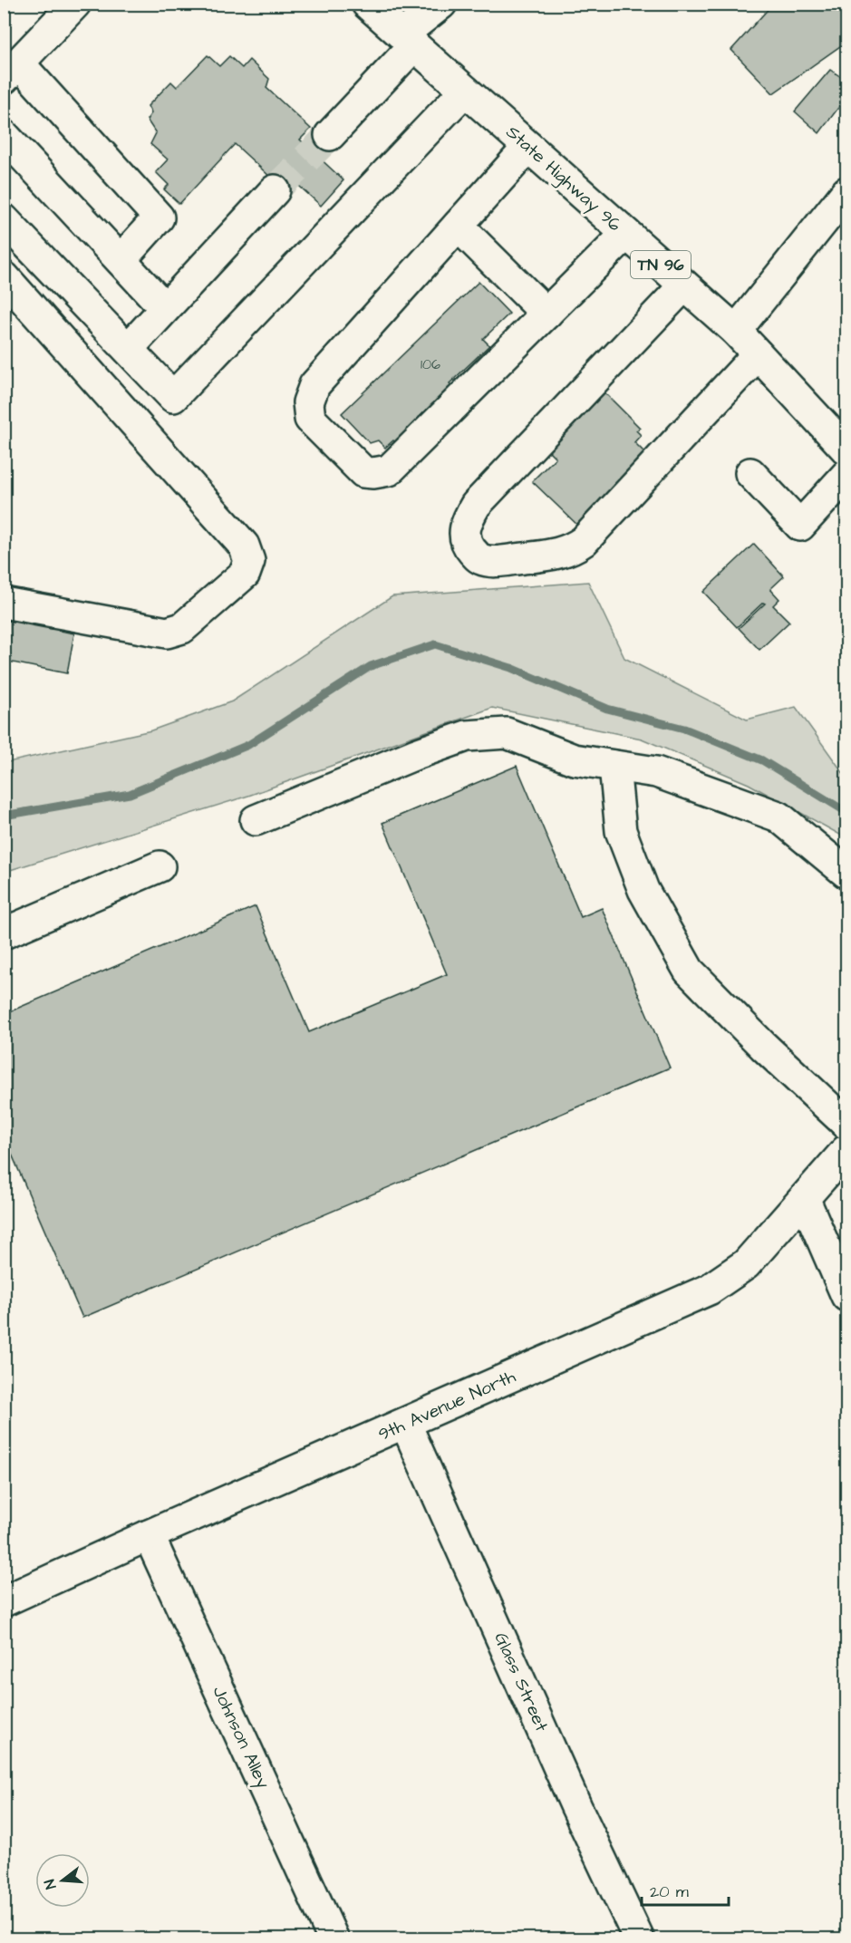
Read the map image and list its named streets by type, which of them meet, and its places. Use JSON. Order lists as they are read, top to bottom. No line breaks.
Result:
{"streets":{"street":["State Highway 96","TN 96","9th Avenue North","Glass Street","Johnson Alley"]},"crossings":[["9th Avenue North","Glass Street"],["9th Avenue North","Johnson Alley"]],"house_numbers":["106"],"scale_bar":"20 m","north":"left"}
